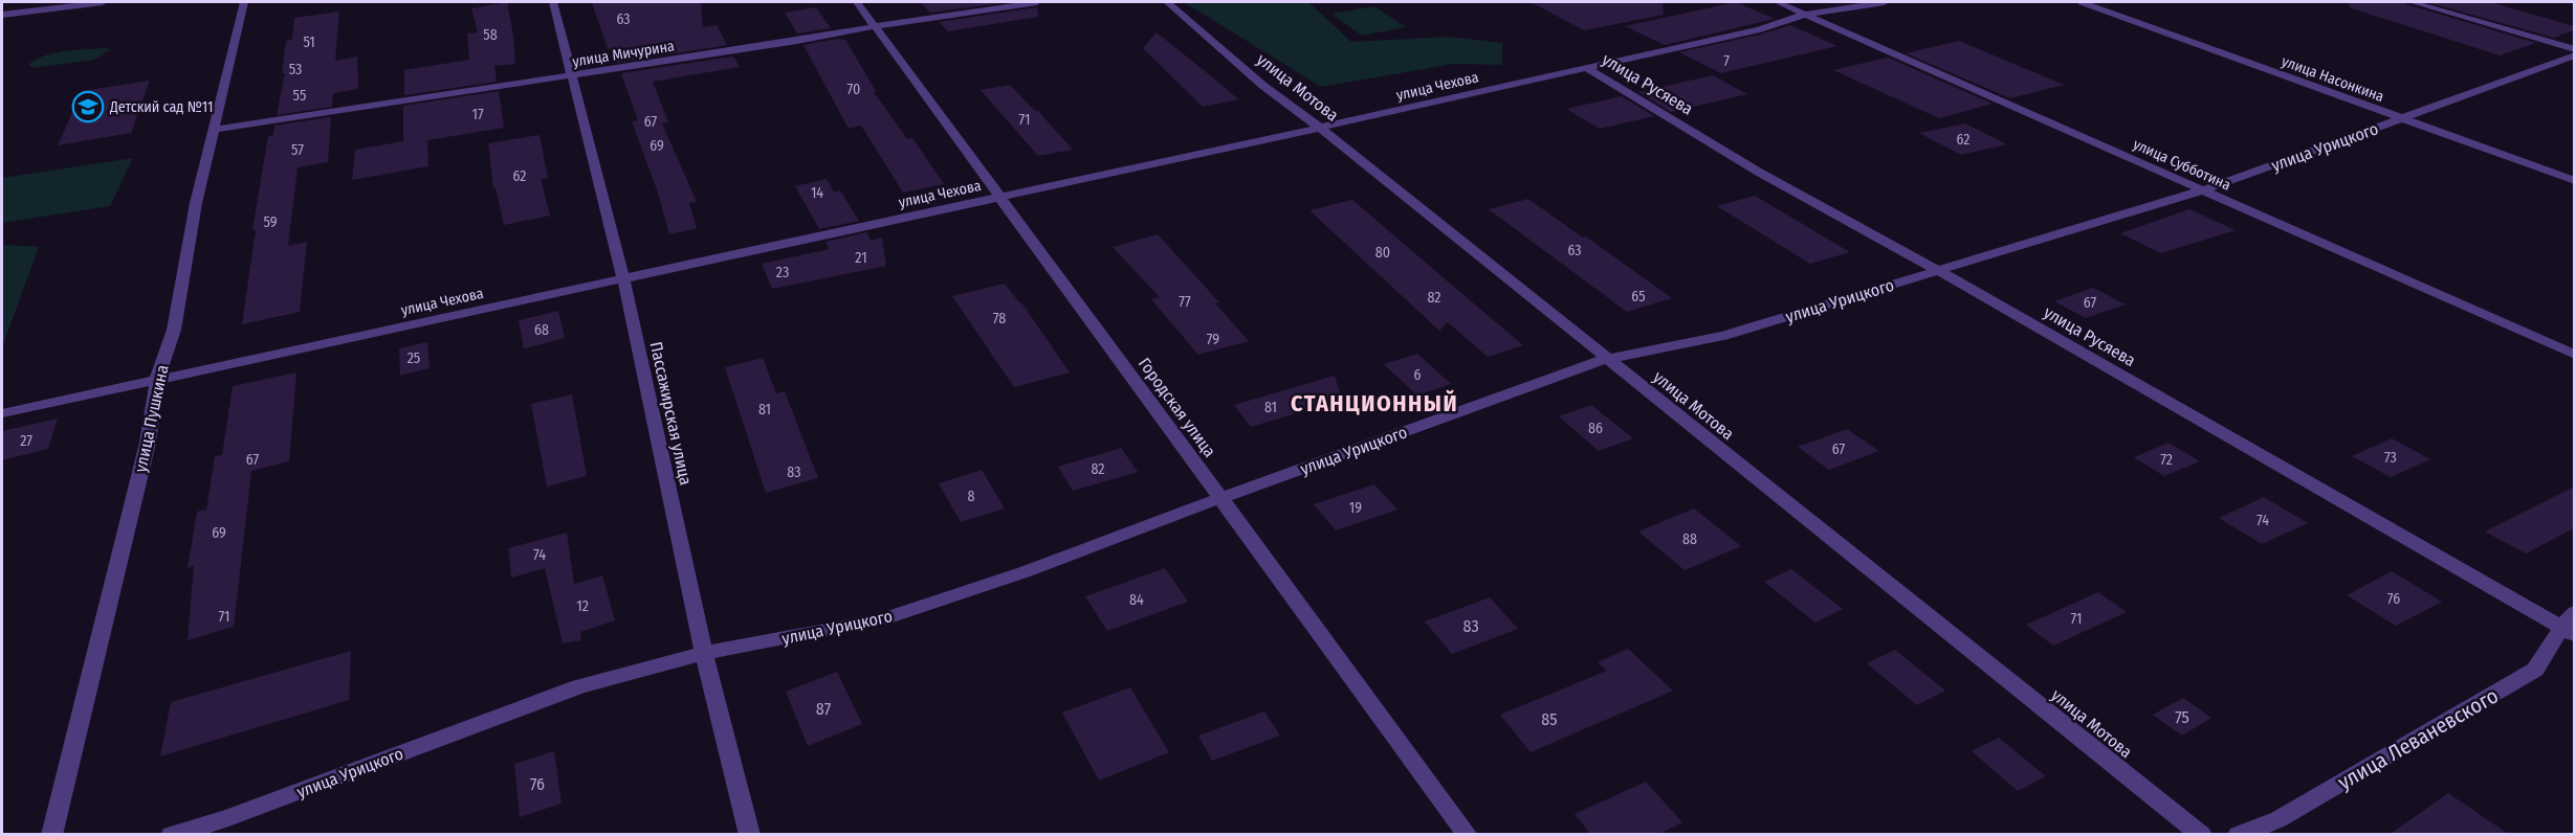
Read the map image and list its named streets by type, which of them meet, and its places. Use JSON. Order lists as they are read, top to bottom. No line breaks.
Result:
{"streets":{"street":["улица Мичурина","улица Насонкина","улица Русяева","улица Чехова","улица Мотова","улица Урицкого","улица Субботина","Городская улица","Пассажирская улица","улица Пушкина","улица Леваневского"]},"crossings":[["улица Мичурина","Городская улица"],["улица Мичурина","Пассажирская улица"],["улица Мичурина","улица Пушкина"],["улица Насонкина","улица Урицкого"],["улица Русяева","улица Чехова"],["улица Русяева","улица Урицкого"],["улица Русяева","улица Леваневского"],["улица Чехова","улица Мотова"],["улица Чехова","улица Субботина"],["улица Чехова","Городская улица"],["улица Чехова","Пассажирская улица"],["улица Чехова","улица Пушкина"],["улица Мотова","улица Урицкого"],["улица Урицкого","улица Субботина"],["улица Урицкого","Городская улица"],["улица Урицкого","Пассажирская улица"]],"districts":["СТАНЦИОННЫЙ"],"places":{"school or university":["Детский сад №11"]},"house_numbers":["63","58","51","7","53","70","55","17","71","67","62","69","57","62","14","59","63","80","21","23","65","82","77","67","78","68","79","25","6","81","81","86","27","67","73","67","72","82","83","8","19","74","69","88","74","76","84","12","71","71","83","87","75","85","76"]}
